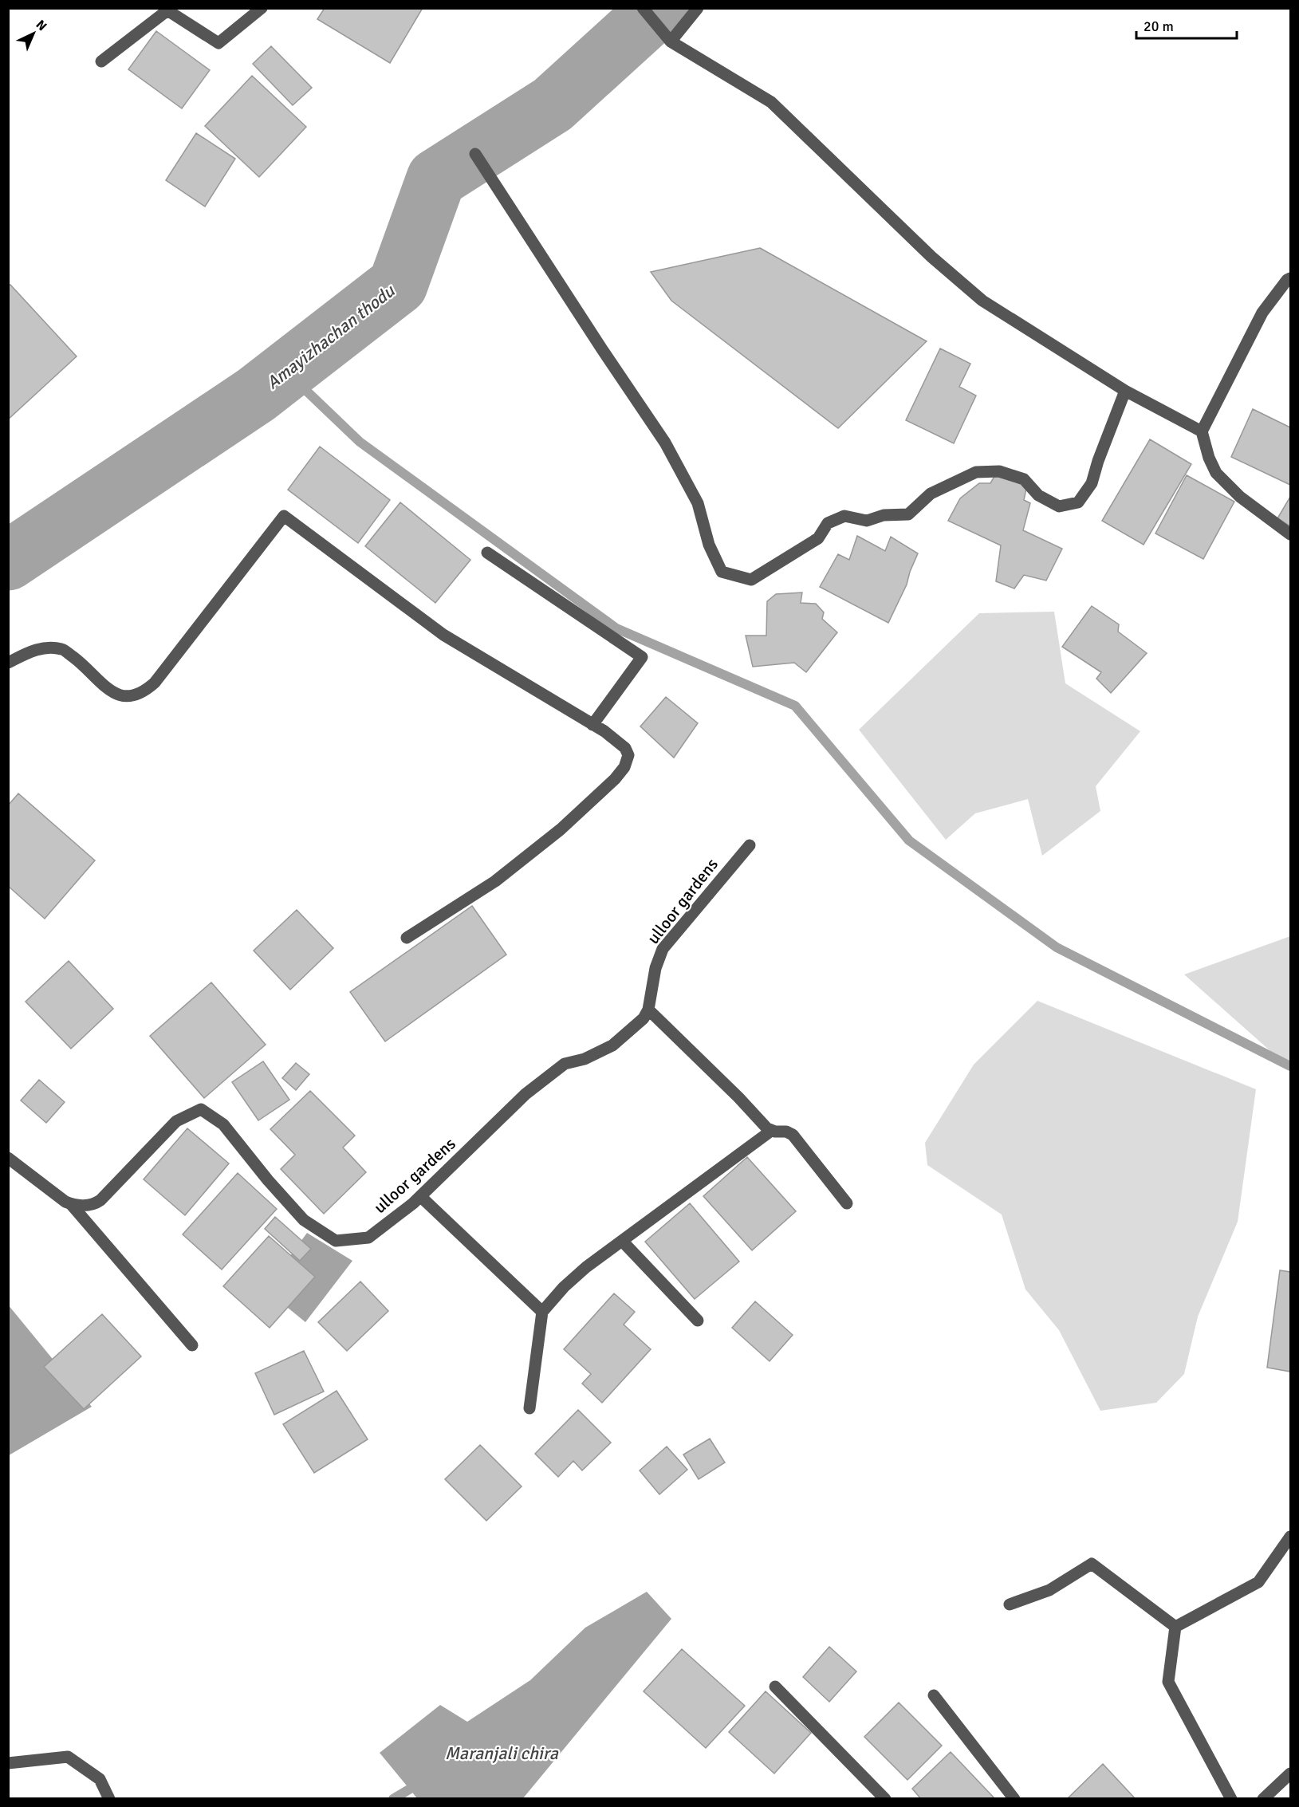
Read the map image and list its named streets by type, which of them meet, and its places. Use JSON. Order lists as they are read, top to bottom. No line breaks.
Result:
{"streets":{"street":["ulloor gardens"]},"water":["Amayizhachan thodu","Maranjali chira"],"scale_bar":"20 m","north":"top right"}
